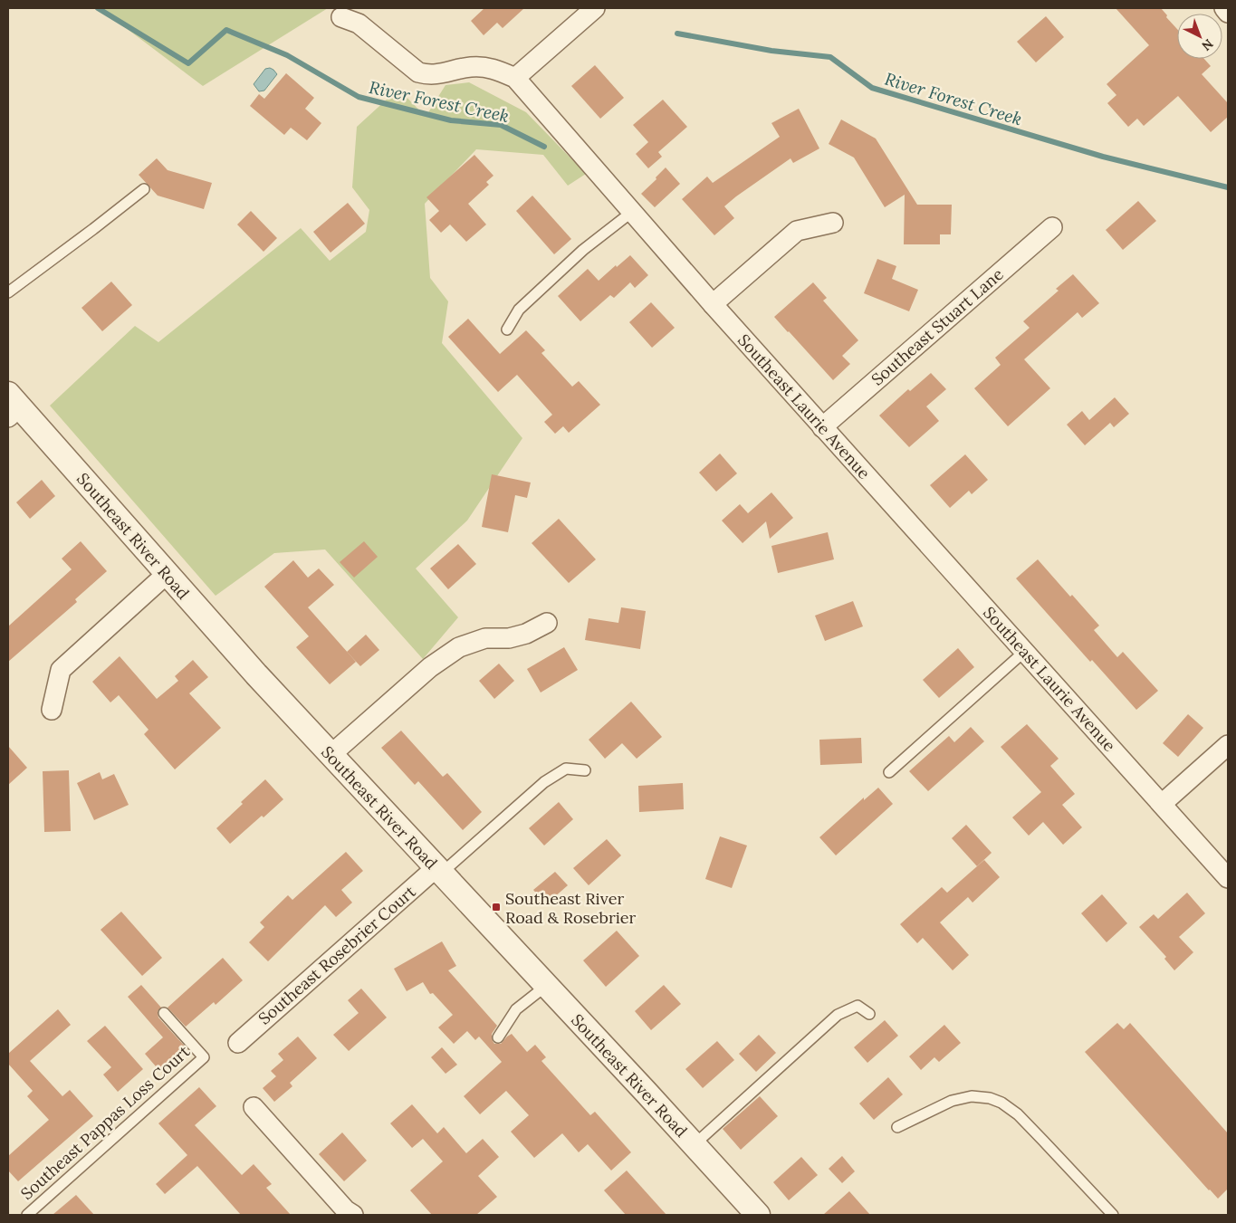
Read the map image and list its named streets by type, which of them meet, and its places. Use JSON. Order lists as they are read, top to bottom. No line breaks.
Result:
{"streets":{"street":["Southeast Stuart Lane","Southeast Laurie Avenue","Southeast River Road","Southeast Rosebrier Court"],"lane":["Southeast Pappas Loss Court"]},"crossings":[["Southeast Stuart Lane","Southeast Laurie Avenue"],["Southeast River Road","Southeast Rosebrier Court"]],"water":["River Forest Creek"],"places":{"transit":["Southeast River Road & Rosebrier"]},"north":"bottom right"}
